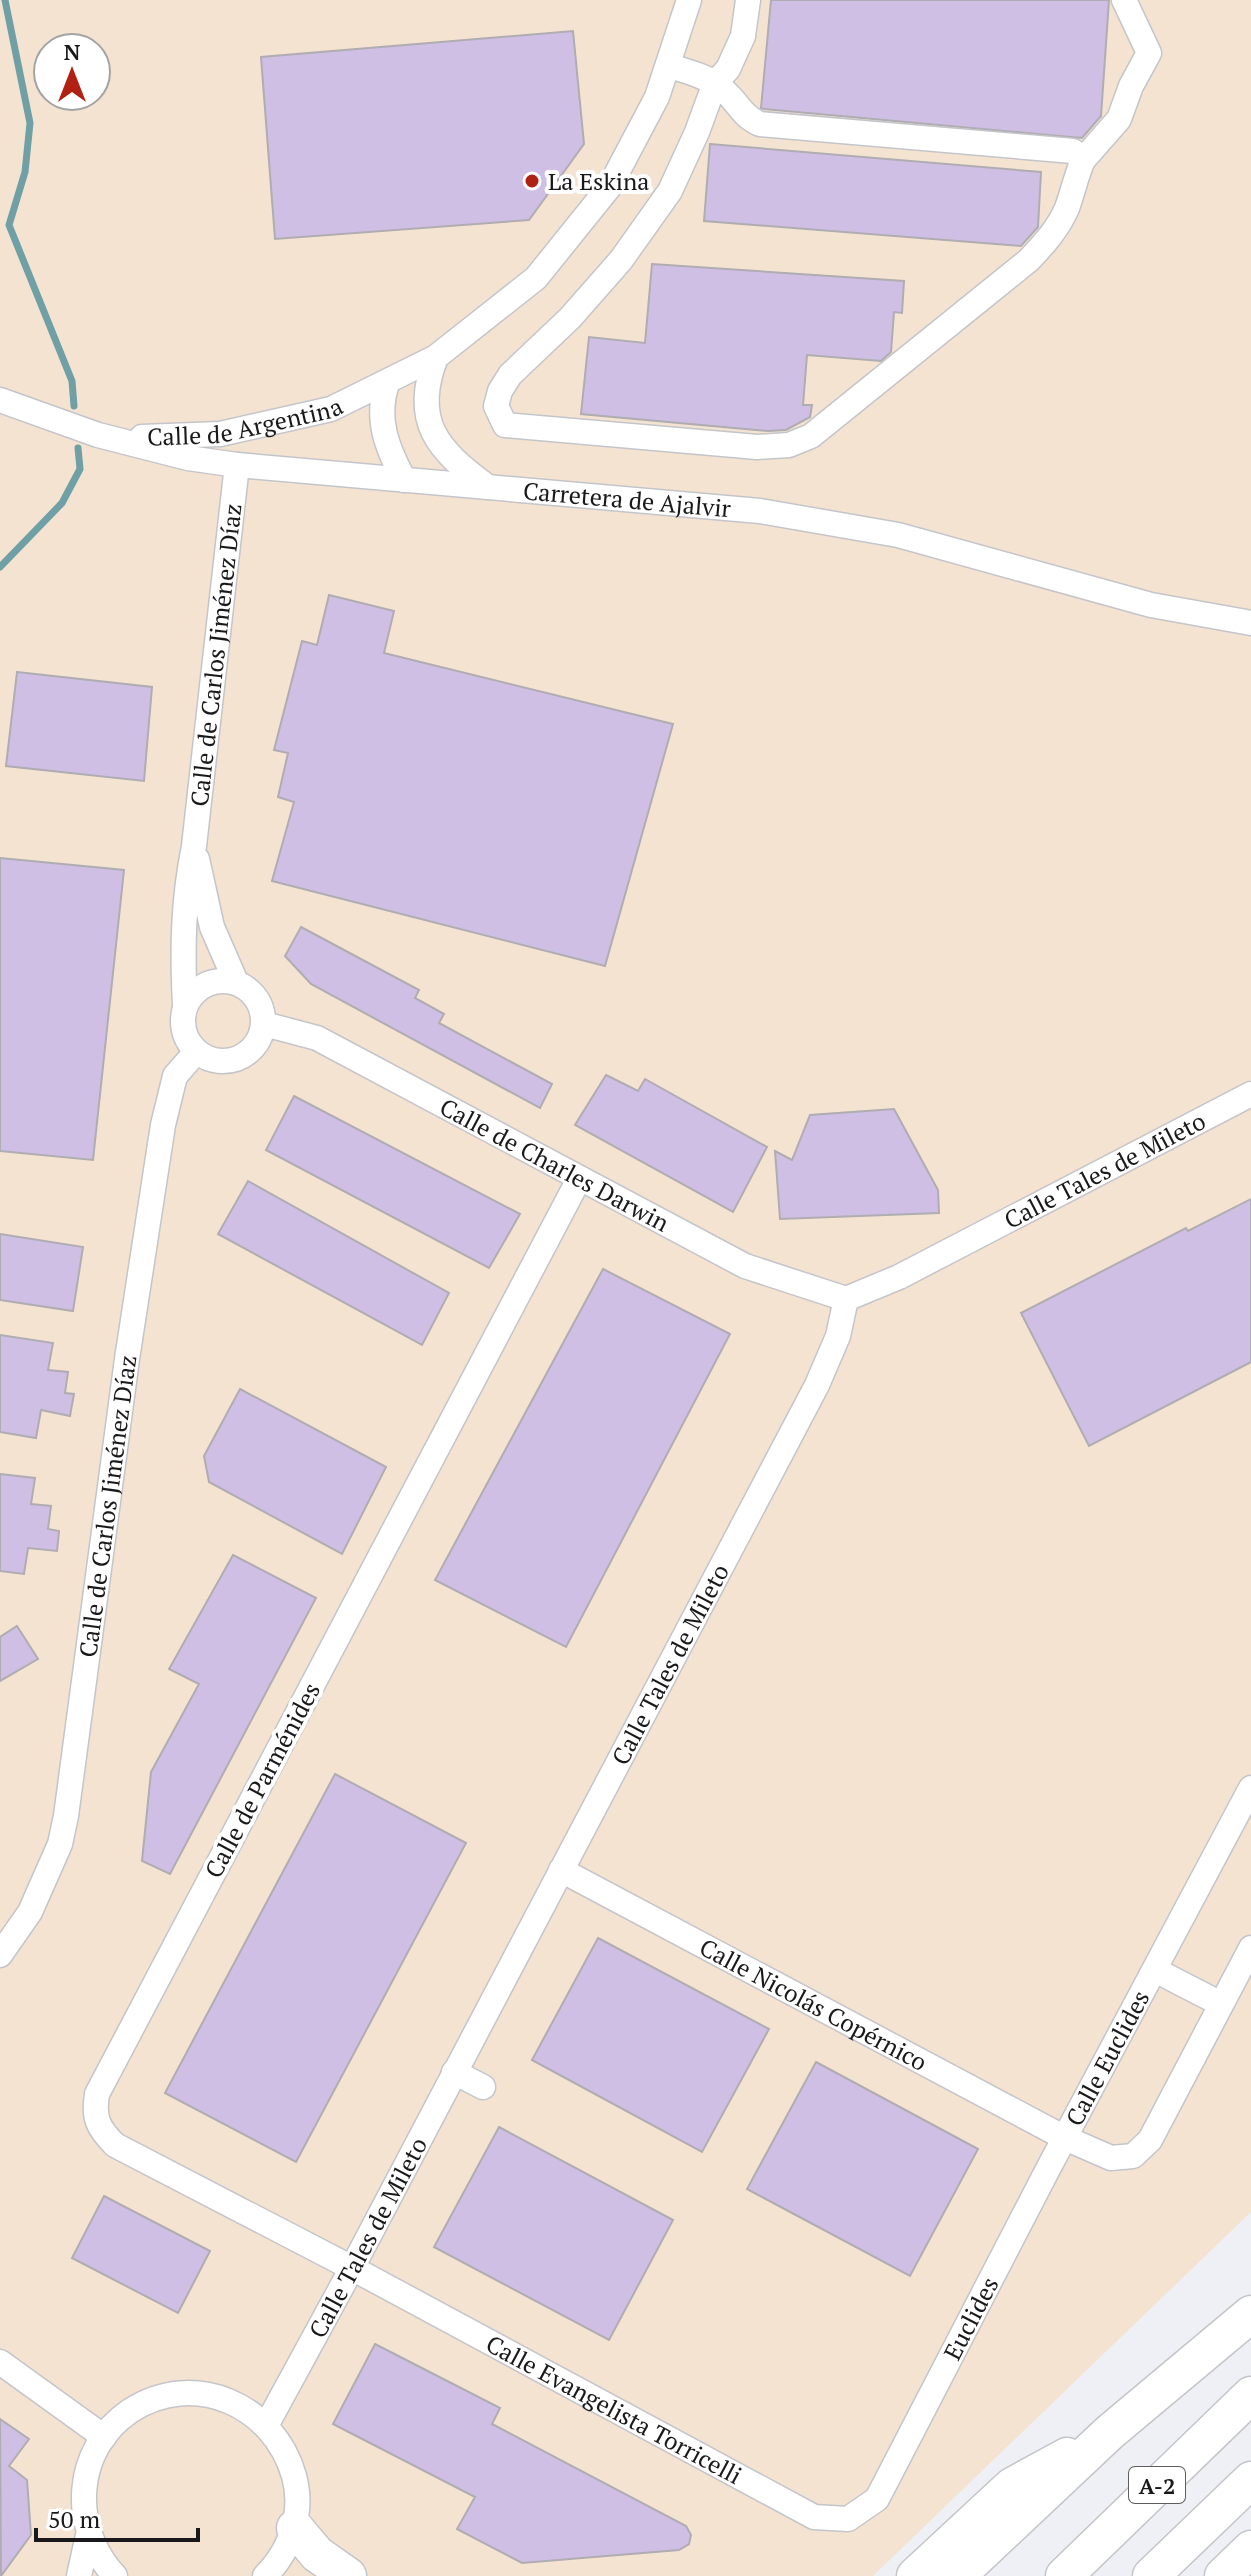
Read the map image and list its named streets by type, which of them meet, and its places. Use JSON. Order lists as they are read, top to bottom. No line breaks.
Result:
{"streets":{"highway":["A-2"],"street":["Calle de Argentina","Carretera de Ajalvir","Calle de Carlos Jiménez Díaz","Calle de Charles Darwin","Calle Tales de Mileto","Calle de Parménides","Calle Nicolás Copérnico","Calle Euclides","Euclides","Calle Evangelista Torricelli"]},"crossings":[["Calle de Argentina","Carretera de Ajalvir"],["Carretera de Ajalvir","Calle de Carlos Jiménez Díaz"],["Calle de Carlos Jiménez Díaz","Calle de Charles Darwin"],["Calle de Charles Darwin","Calle Tales de Mileto"],["Calle de Charles Darwin","Calle de Parménides"],["Calle Tales de Mileto","Calle de Parménides"],["Calle Tales de Mileto","Calle Nicolás Copérnico"],["Calle Tales de Mileto","Calle Evangelista Torricelli"],["Calle de Parménides","Calle Evangelista Torricelli"],["Calle Nicolás Copérnico","Calle Euclides"],["Calle Nicolás Copérnico","Euclides"],["Calle Euclides","Euclides"],["Euclides","Calle Evangelista Torricelli"]],"places":["La Eskina"],"scale_bar":"50 m","north":"top"}
